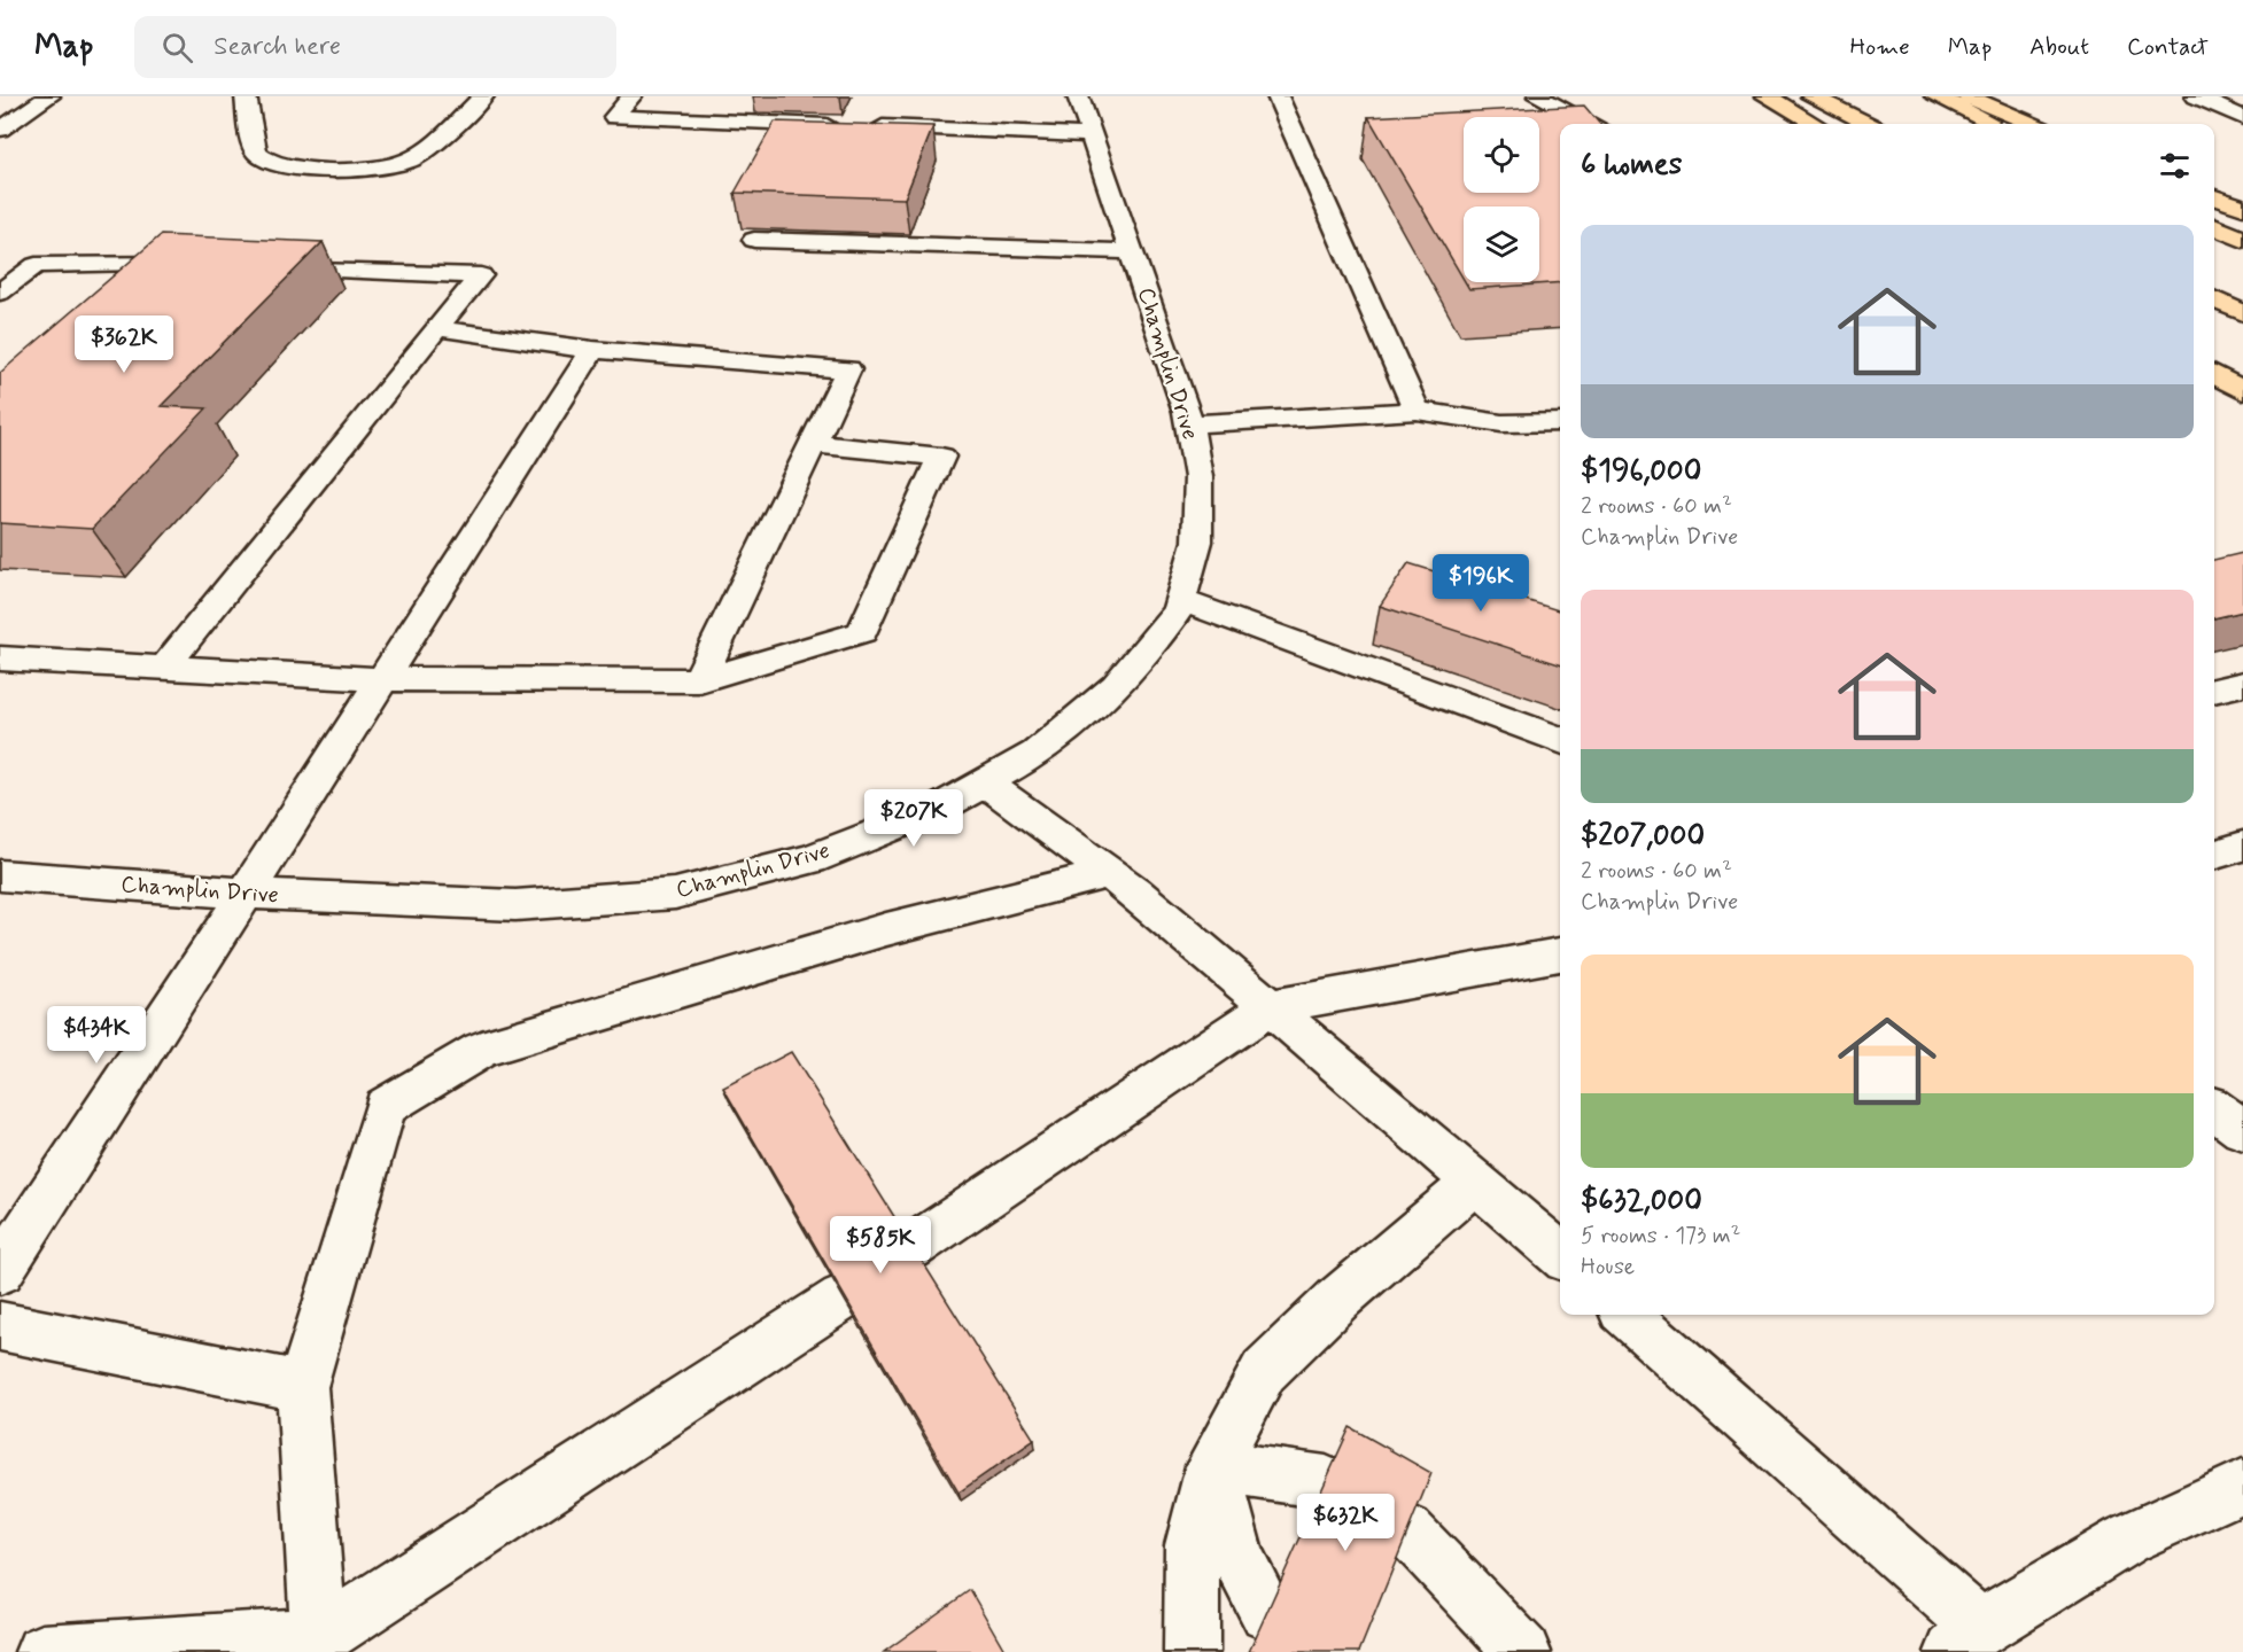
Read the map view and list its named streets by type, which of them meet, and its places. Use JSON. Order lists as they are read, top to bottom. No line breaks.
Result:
{"streets":{"street":["Champlin Drive"]},"page":{"header":"Map","search":"Search here","nav":["Home","Map","About","Contact"],"heading":"6 homes","list":[{"name":"$196,000","note":"2 rooms · 60 m² · Champlin Drive"},{"name":"$207,000","note":"2 rooms · 60 m² · Champlin Drive"},{"name":"$632,000","note":"5 rooms · 173 m² · House"}],"price":["$362K","$196K","$207K","$434K","$585K","$632K"]}}
